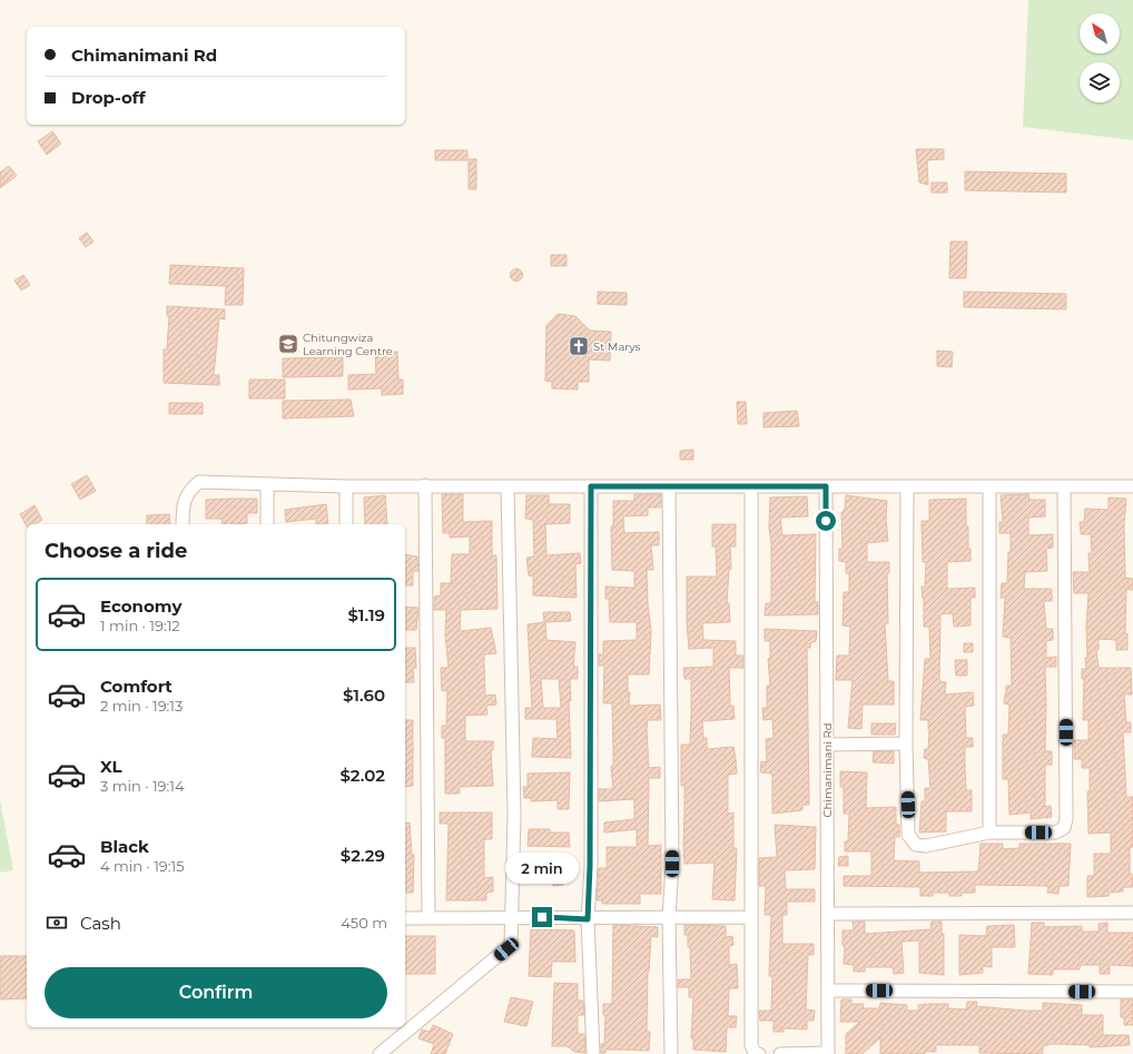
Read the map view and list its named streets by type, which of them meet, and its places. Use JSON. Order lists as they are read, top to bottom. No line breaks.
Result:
{"streets":{"street":["Chimanimani Rd"]},"places":{"school or university":["Chitungwiza Learning Centre"],"church":["St Marys"]},"north":"top left","page":{"banner":["Chimanimani Rd","Drop-off"],"heading":"Choose a ride","list":[{"name":"Economy","note":"1 min · 19:12","value":"$1.19"},{"name":"Comfort","note":"2 min · 19:13","value":"$1.60"},{"name":"XL","note":"3 min · 19:14","value":"$2.02"},{"name":"Black","note":"4 min · 19:15","value":"$2.29"}],"bubble":"2 min","pay":["Cash","450 m"],"buttons":"Confirm"}}
